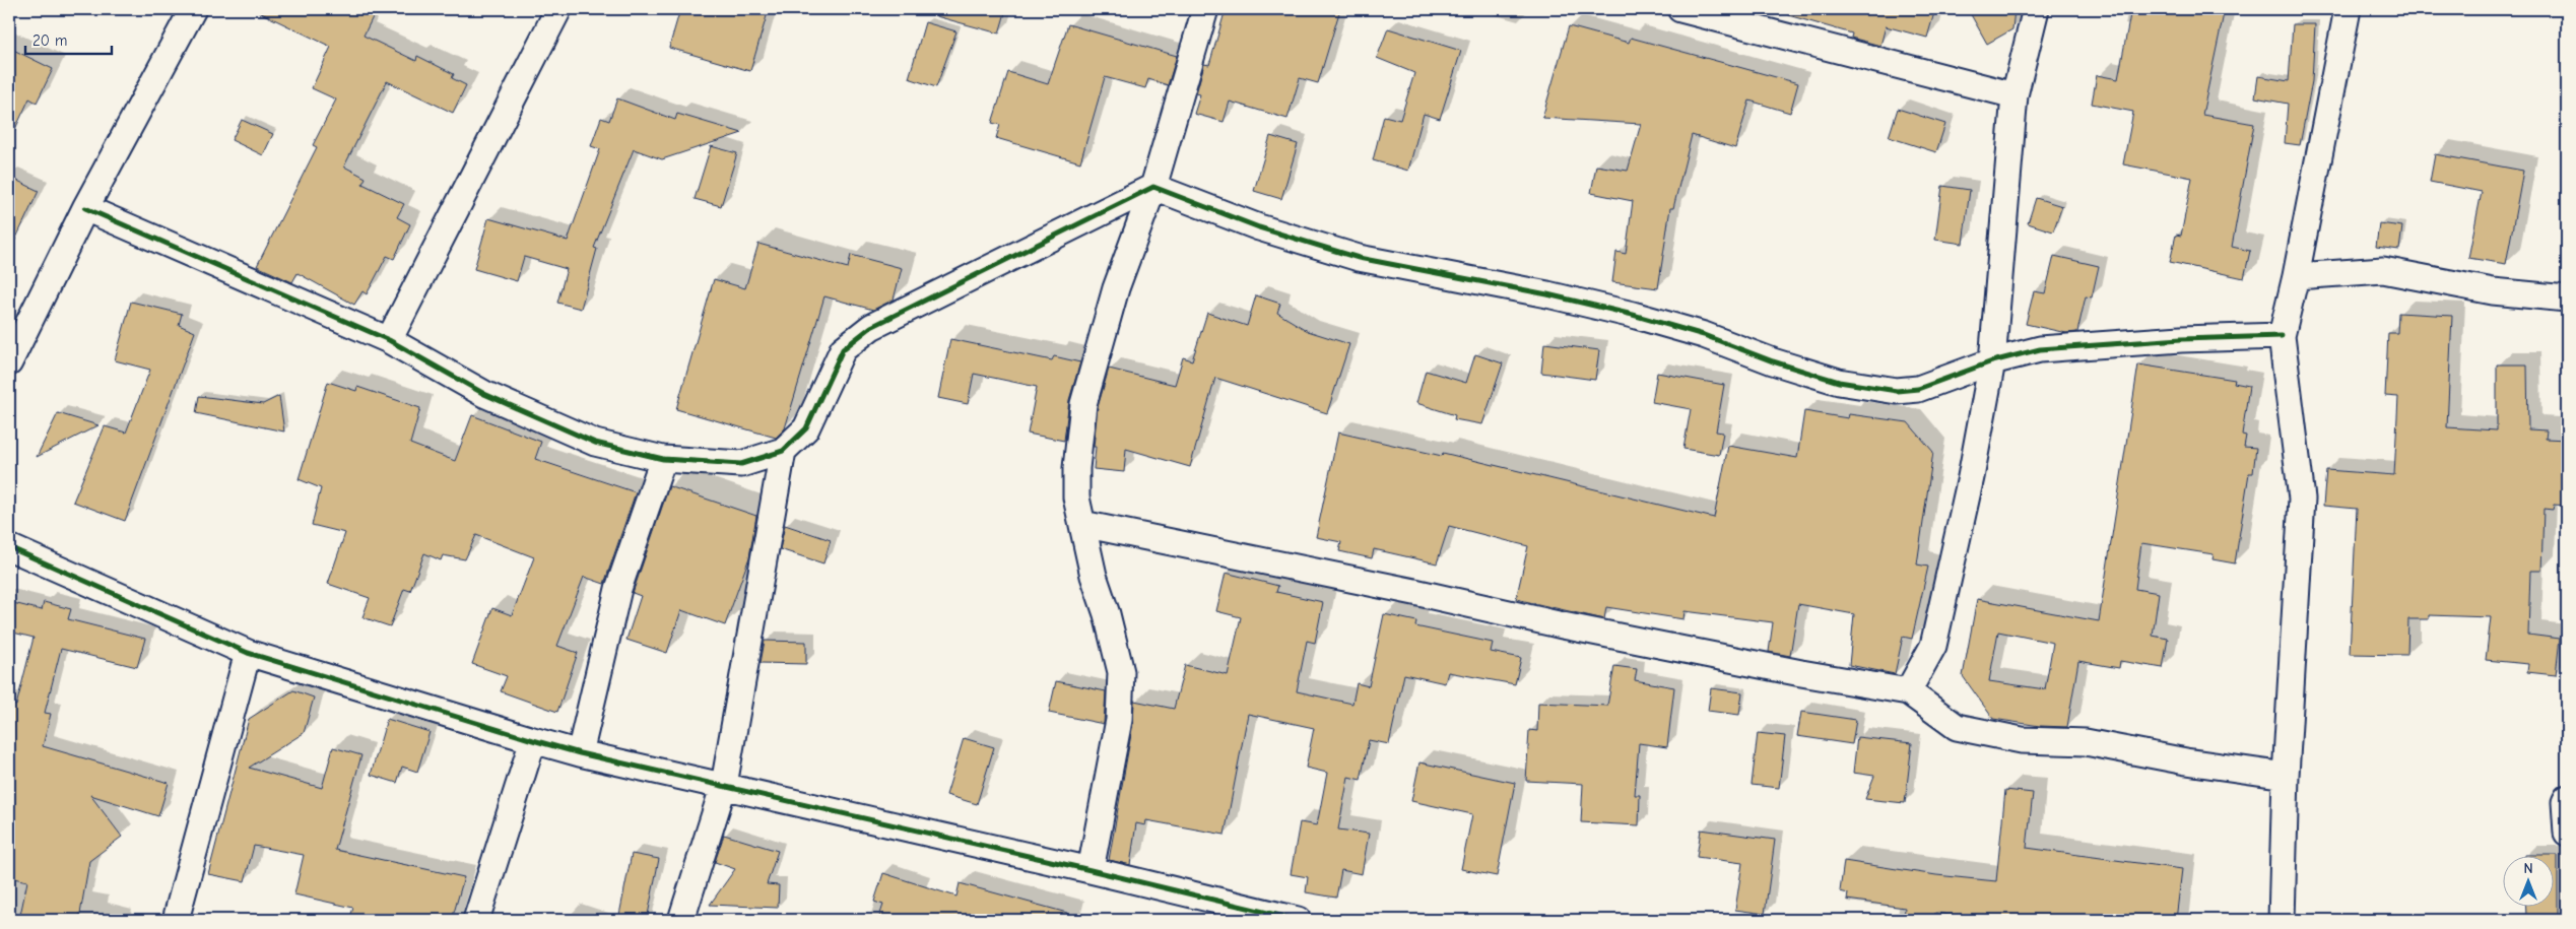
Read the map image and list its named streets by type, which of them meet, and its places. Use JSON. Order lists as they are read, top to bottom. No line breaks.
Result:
{"scale_bar":"20 m","north":"top"}
